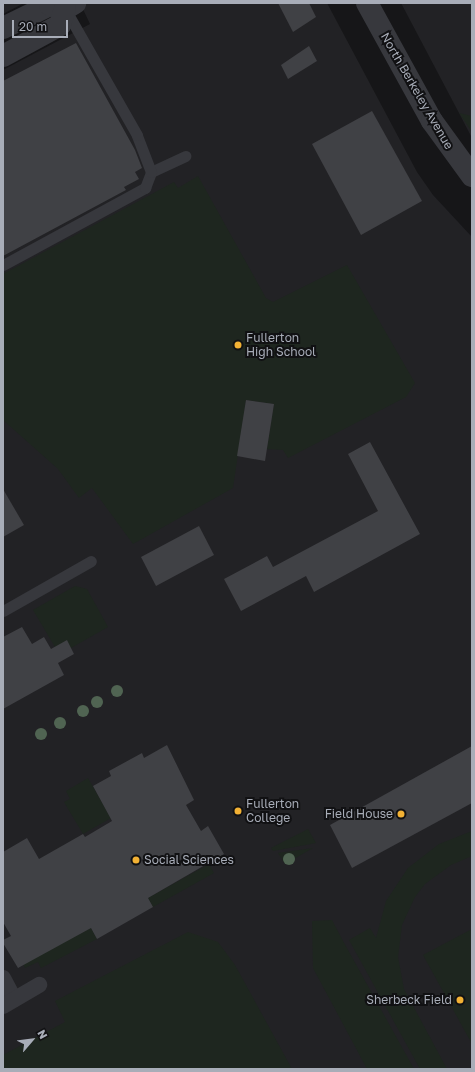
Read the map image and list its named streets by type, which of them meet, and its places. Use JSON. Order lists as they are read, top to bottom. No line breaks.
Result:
{"streets":{"street":["North Berkeley Avenue"]},"places":["Fullerton High School","Fullerton College","Field House","Social Sciences","Sherbeck Field"],"scale_bar":"20 m","north":"top right"}
